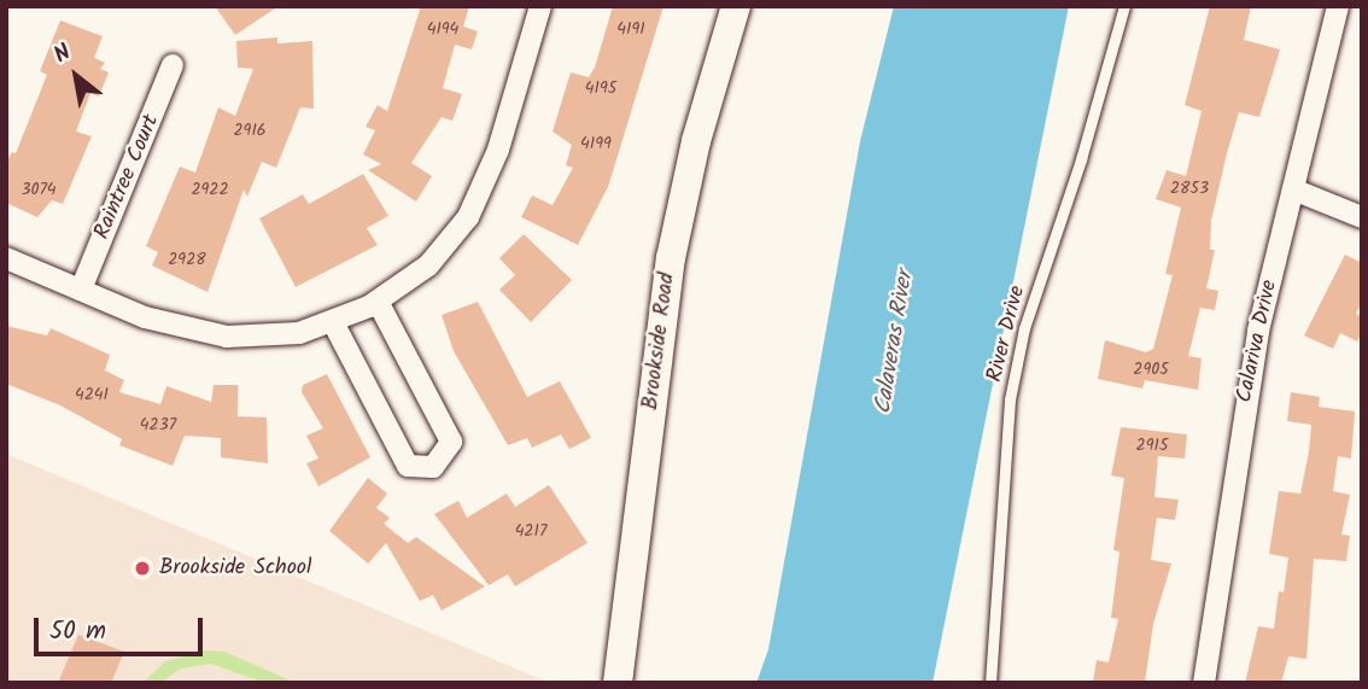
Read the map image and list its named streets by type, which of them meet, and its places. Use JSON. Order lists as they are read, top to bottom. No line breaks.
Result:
{"streets":{"street":["Raintree Court","Brookside Road","Calariva Drive"],"lane":["River Drive"]},"water":["Calaveras River"],"places":["Brookside School"],"house_numbers":["4194","4191","4195","2916","4199","2853","3074","2922","2928","2905","4241","4237","2915","4217"],"scale_bar":"50 m","north":"top left"}
